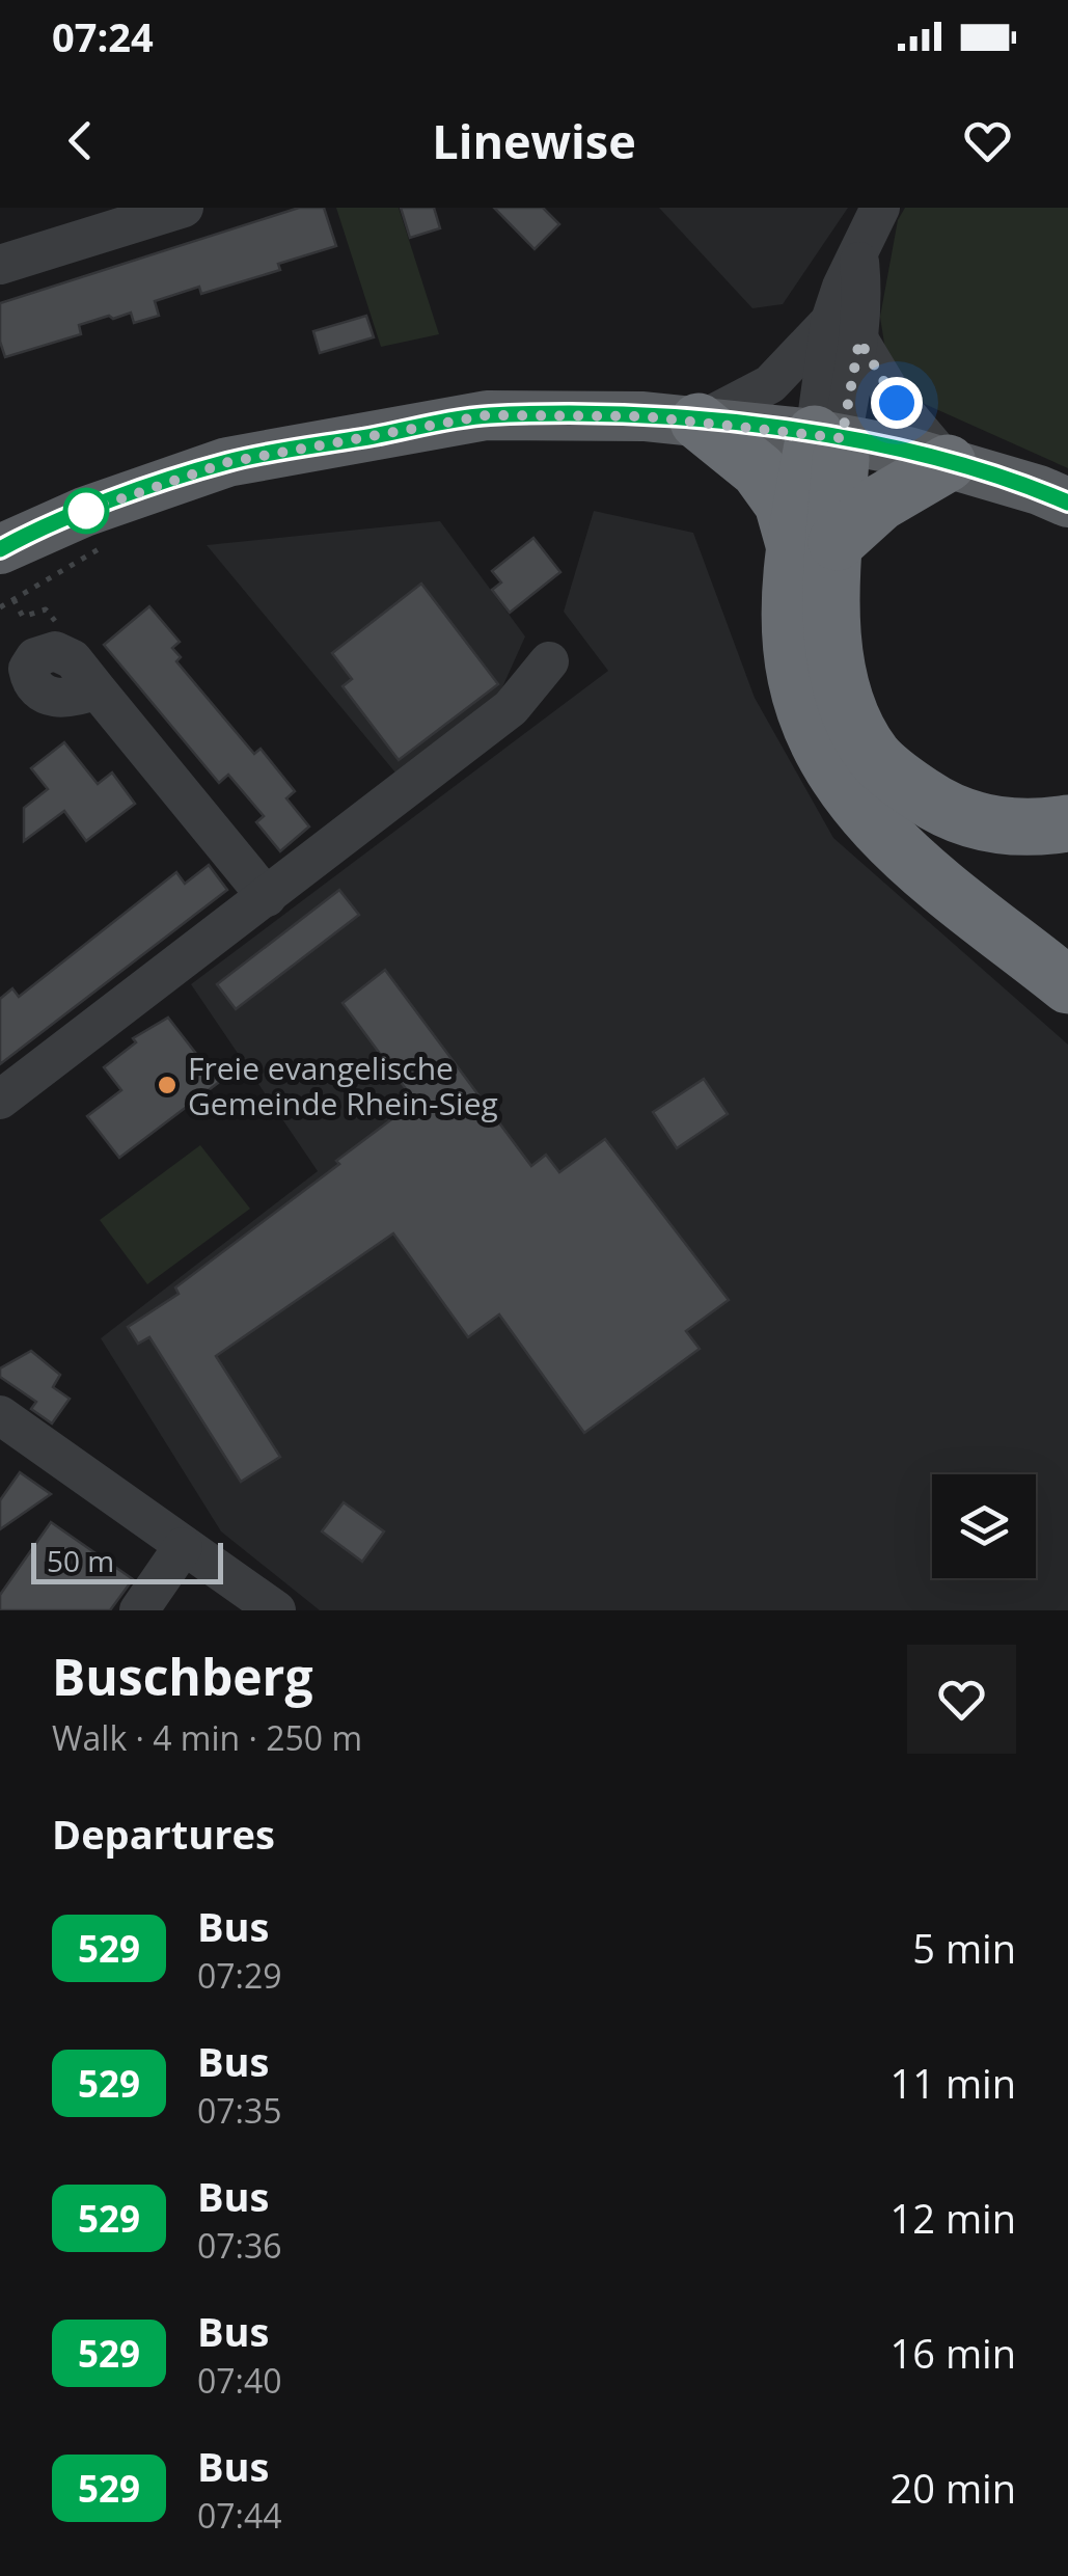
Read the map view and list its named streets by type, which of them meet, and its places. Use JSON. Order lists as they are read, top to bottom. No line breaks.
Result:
{"places":["Freie evangelische Gemeinde Rhein-Sieg"],"lines":["bus line 529"],"scale_bar":"50 m","page":{"status":"07:24","header":"Linewise","scale":"50 m","heading":[["Buschberg","Walk · 4 min · 250 m"],"Departures"],"list":[{"mark":"529","name":"Bus","note":"07:29","value":"5 min"},{"mark":"529","name":"Bus","note":"07:35","value":"11 min"},{"mark":"529","name":"Bus","note":"07:36","value":"12 min"},{"mark":"529","name":"Bus","note":"07:40","value":"16 min"},{"mark":"529","name":"Bus","note":"07:44","value":"20 min"}]}}
